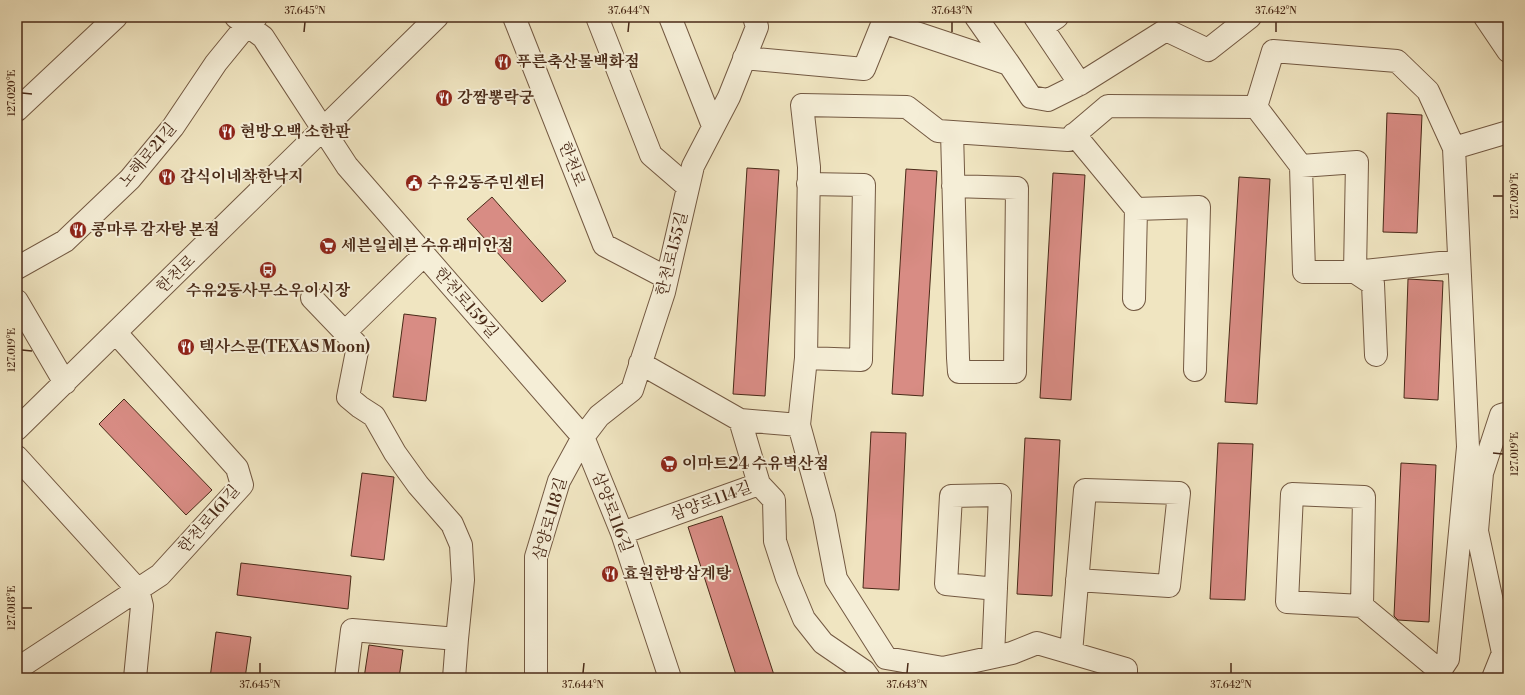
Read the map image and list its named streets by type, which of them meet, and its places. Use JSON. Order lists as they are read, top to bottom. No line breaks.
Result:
{"streets":{"street":["노해로21길","한천로","한천로155길","한천로159길","삼양로114길","삼양로116길","한천로161길","삼양로118길"]},"crossings":[["노해로21길","한천로159길"],["한천로","한천로155길"],["한천로","한천로159길"],["한천로","한천로161길"],["한천로155길","한천로159길"],["한천로155길","삼양로116길"],["한천로155길","삼양로118길"],["한천로159길","삼양로116길"],["한천로159길","삼양로118길"],["삼양로114길","삼양로116길"],["삼양로116길","삼양로118길"]],"places":{"restaurant":["푸른축산물백화점","강짬뽕락궁","현방오백 소한판","갑식이네착한낙지","콩마루 감자탕 본점","텍사스문(TEXAS Moon)","효원한방삼계탕"],"public building":["수유2동주민센터"],"supermarket":["세븐일레븐 수유래미안점","이마트24 수유벽산점"],"bus stop":["수유2동사무소우이시장"]},"coordinates":["37.645°N","37.644°N","37.643°N","37.642°N","127.020°E","127.019°E","127.018°E"]}
